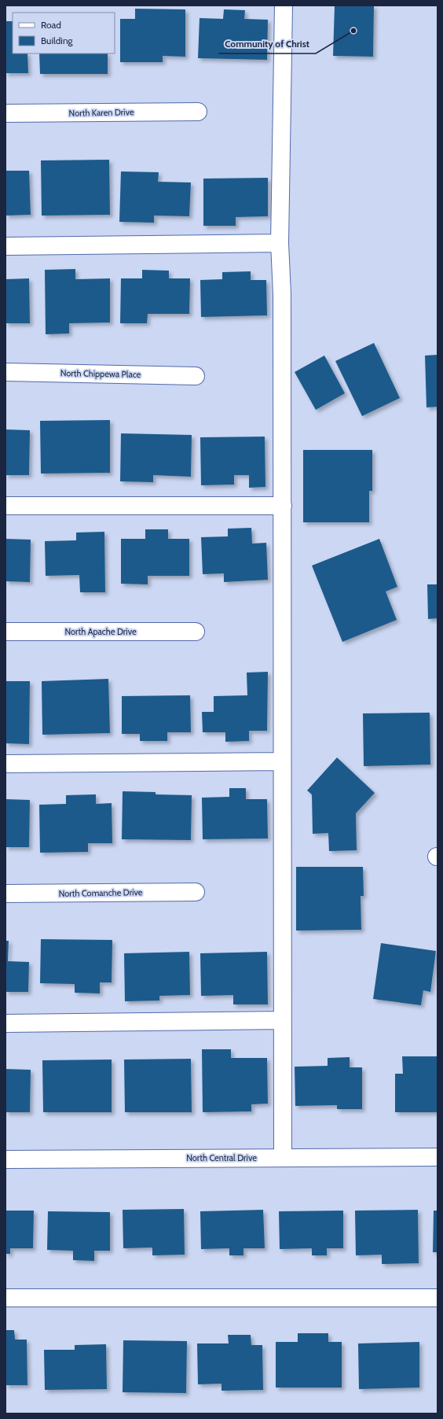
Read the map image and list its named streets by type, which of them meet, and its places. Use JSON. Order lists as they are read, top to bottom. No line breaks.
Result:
{"streets":{"street":["North Karen Drive","North Chippewa Place","North Apache Drive","North Comanche Drive","North Central Drive"]},"places":["Community of Christ"],"legend":["Road","Building"]}
